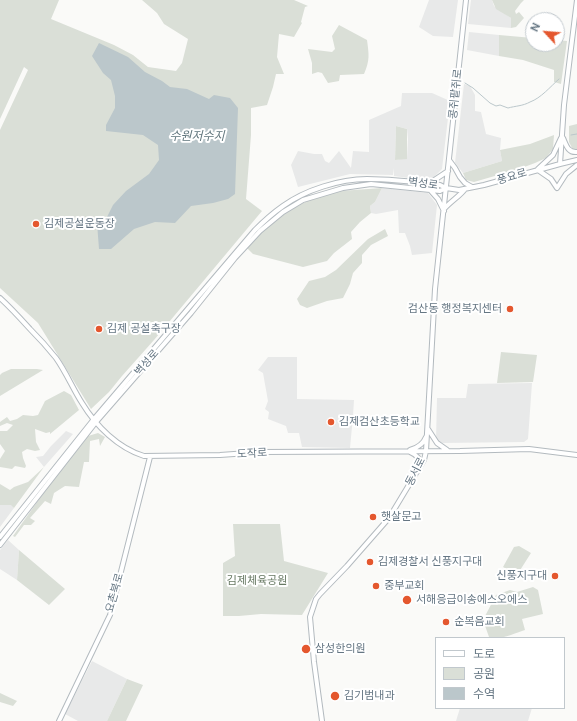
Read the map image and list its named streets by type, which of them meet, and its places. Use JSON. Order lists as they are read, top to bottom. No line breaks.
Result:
{"streets":{"main road":["콩쥐팥쥐로","풍요로","벽성로","도작로","동서로","요촌북로"]},"crossings":[["콩쥐팥쥐로","풍요로"],["콩쥐팥쥐로","벽성로"],["콩쥐팥쥐로","동서로"],["풍요로","벽성로"],["풍요로","동서로"],["벽성로","도작로"],["벽성로","동서로"],["도작로","동서로"],["도작로","요촌북로"]],"water":["수원저수지"],"parks":["김제체육공원"],"places":["김제공설운동장","검산동 행정복지센터","김제 공설축구장","김제검산초등학교","햇살문고","김제경찰서 신풍지구대","신풍지구대","중부교회","서해응급이송에스오에스","순복음교회","삼성한의원","김기범내과"],"legend":["도로","공원","수역"],"north":"top left"}
